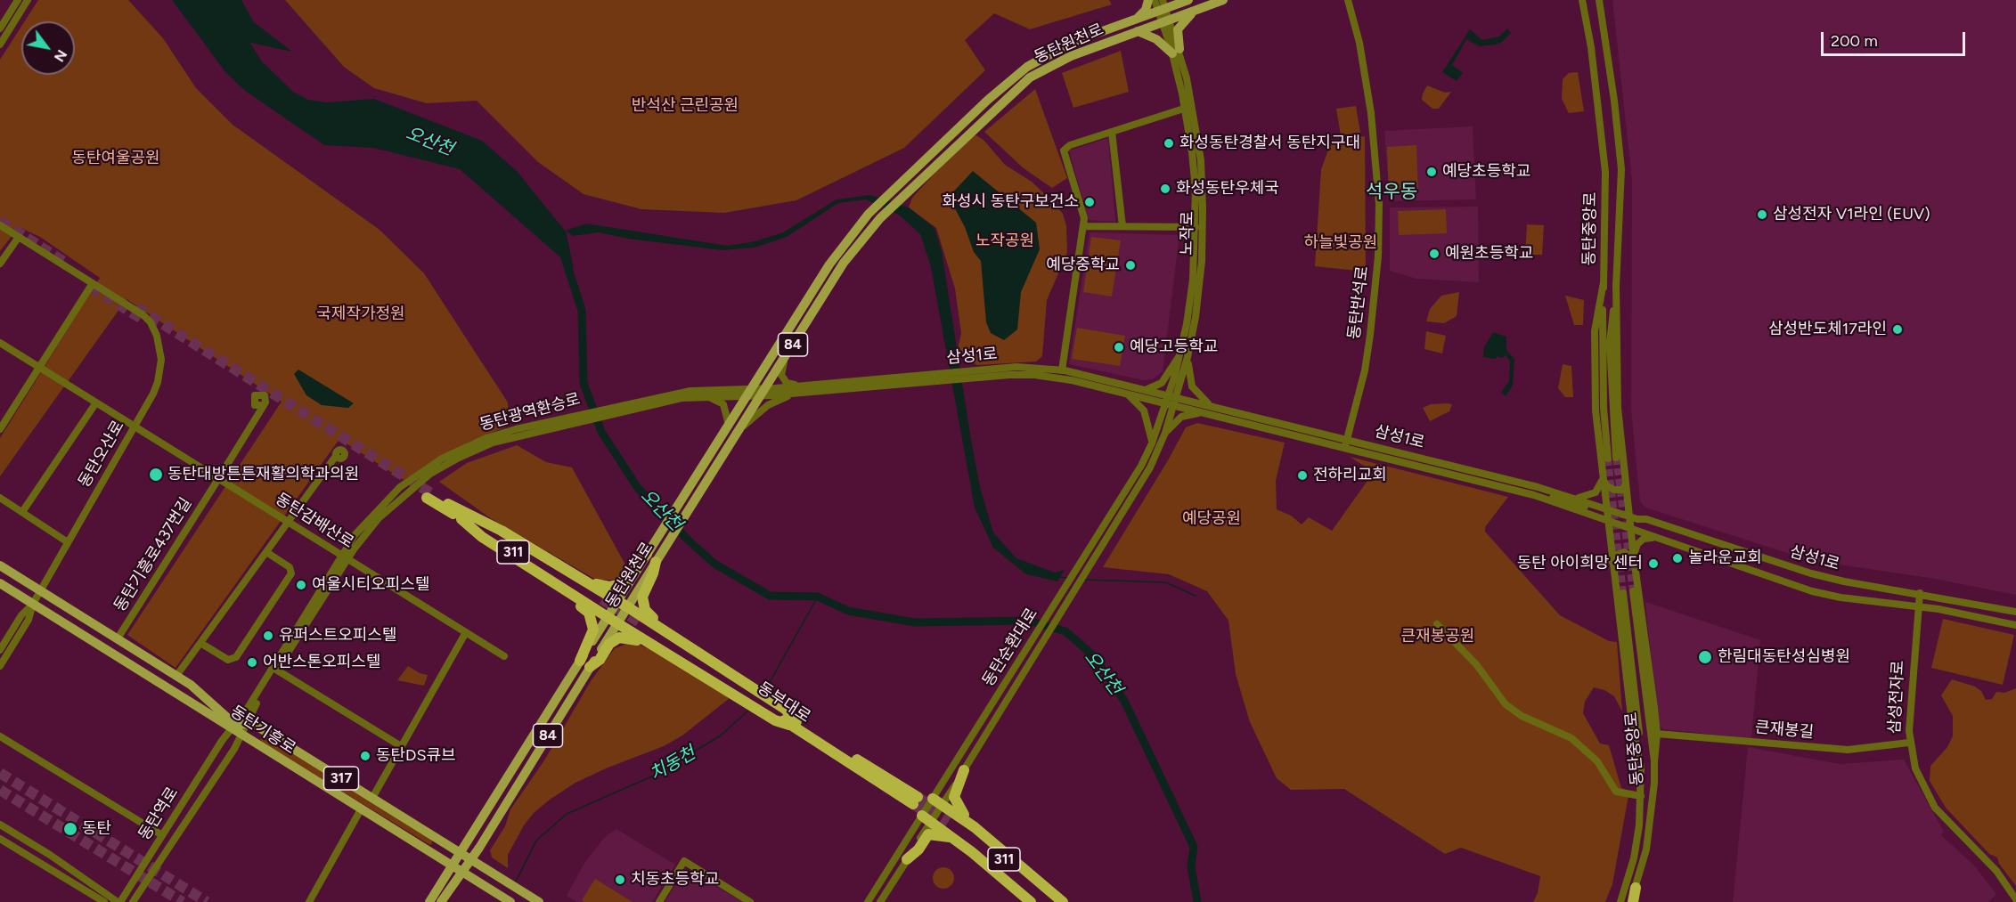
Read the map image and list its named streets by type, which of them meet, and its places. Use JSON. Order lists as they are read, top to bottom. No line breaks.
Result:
{"streets":{"highway":["311","동부대로"],"main road":["동탄원천로","84","동탄기흥로","317"],"street":["동탄중앙로","노작로","동탄반석로","삼성1로","동탄광역환승로","동탄오산로","동탄감배산로","동탄기흥로437번길","동탄순환대로","삼성전자로","큰재봉길","동탄역로"]},"crossings":[["동탄원천로","노작로"],["동탄원천로","84"],["동탄원천로","삼성1로"],["동탄원천로","동탄광역환승로"],["동탄원천로","동탄기흥로"],["노작로","삼성1로"],["노작로","동탄순환대로"],["동탄반석로","삼성1로"],["84","동탄기흥로"],["삼성1로","동탄광역환승로"],["삼성1로","동탄순환대로"],["삼성1로","삼성전자로"],["동탄광역환승로","동탄감배산로"],["동탄광역환승로","동탄기흥로"],["동탄광역환승로","동탄역로"],["동탄오산로","동탄감배산로"],["동탄오산로","동탄기흥로"],["동탄감배산로","동탄기흥로437번길"],["동탄기흥로437번길","동탄기흥로"],["삼성전자로","큰재봉길"]],"districts":["석우동"],"water":["오산천","치동천"],"parks":["반석산 근린공원","동탄여울공원","노작공원","하늘빛공원","국제작가정원","예당공원","큰재봉공원"],"places":["화성동탄경찰서 동탄지구대","예당초등학교","화성동탄우체국","화성시 동탄구보건소","삼성전자 V1라인 (EUV)","예원초등학교","예당중학교","삼성반도체17라인","예당고등학교","동탄대방튼튼재활의학과의원","전하리교회","놀라운교회","동탄 아이희망 센터","여울시티오피스텔","유퍼스트오피스텔","한림대동탄성심병원","어반스톤오피스텔","동탄DS큐브","동탄","치동초등학교"],"scale_bar":"200 m","north":"bottom right"}
